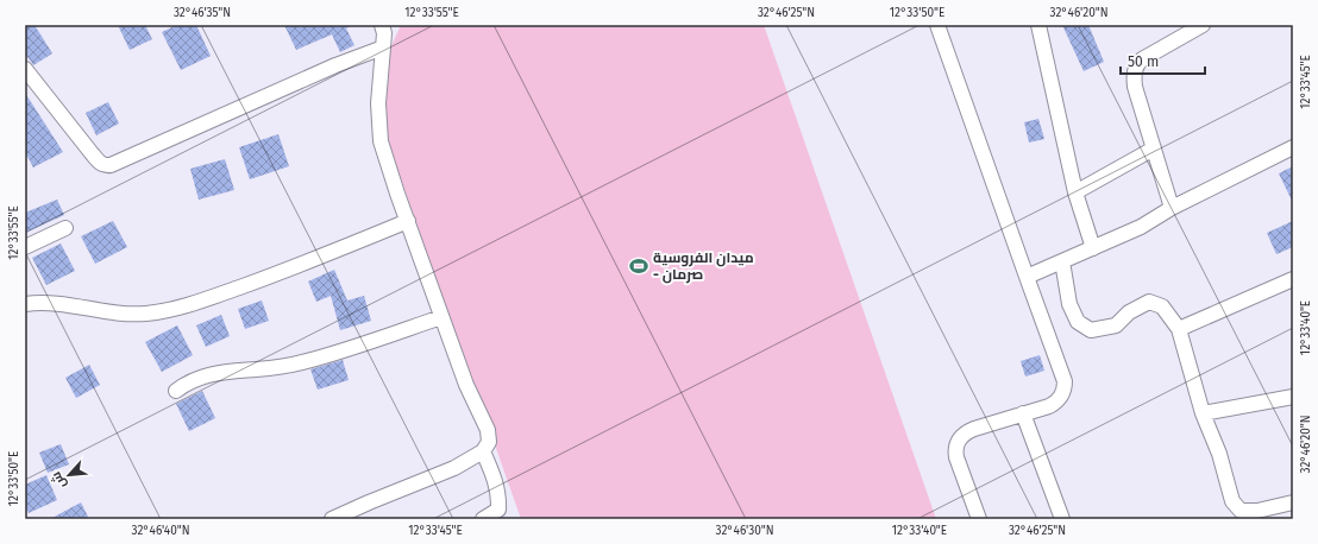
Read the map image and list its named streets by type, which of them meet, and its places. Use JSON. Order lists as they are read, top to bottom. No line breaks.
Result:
{"places":{"sports":["ميدان الفروسية - صرمان"]},"scale_bar":"50 m","north":"bottom left","coordinates":["32°46'35\"N","12°33'55\"E","32°46'25\"N","12°33'50\"E","32°46'20\"N","12°33'45\"E","12°33'40\"E","32°46'40\"N","32°46'30\"N"]}
